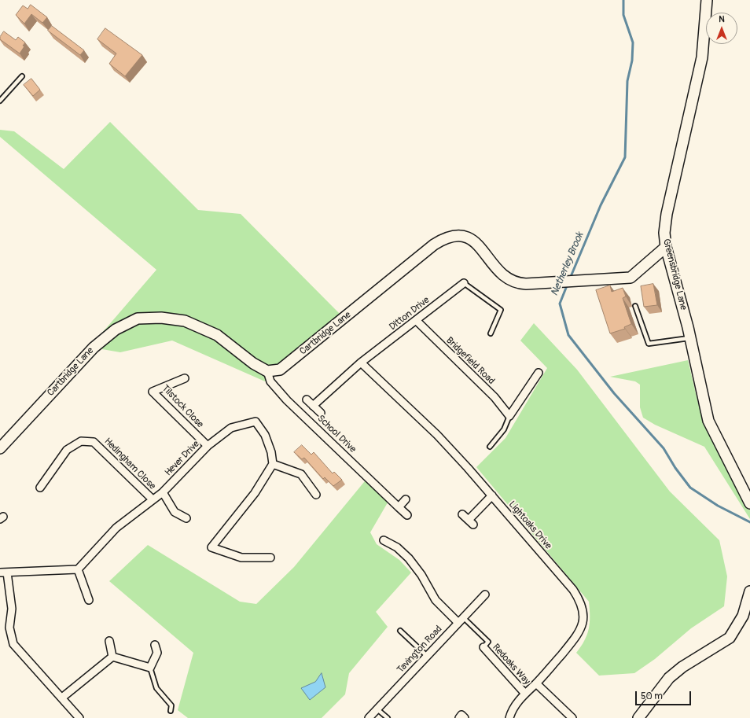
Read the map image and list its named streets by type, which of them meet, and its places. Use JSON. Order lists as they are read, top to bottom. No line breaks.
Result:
{"streets":{"street":["Greensbridge Lane","Ditton Drive","Cartbridge Lane","Bridgefield Road","Tilstock Close","School Drive","Hever Drive","Hedingham Close","Lightoaks Drive","Tavington Road","Redoaks Way"]},"crossings":[["Greensbridge Lane","Cartbridge Lane"],["Ditton Drive","Bridgefield Road"],["Ditton Drive","Lightoaks Drive"],["Cartbridge Lane","School Drive"],["Tilstock Close","Hever Drive"],["Hever Drive","Hedingham Close"],["Lightoaks Drive","Redoaks Way"]],"water":["Netherley Brook"],"scale_bar":"50 m","north":"top"}
